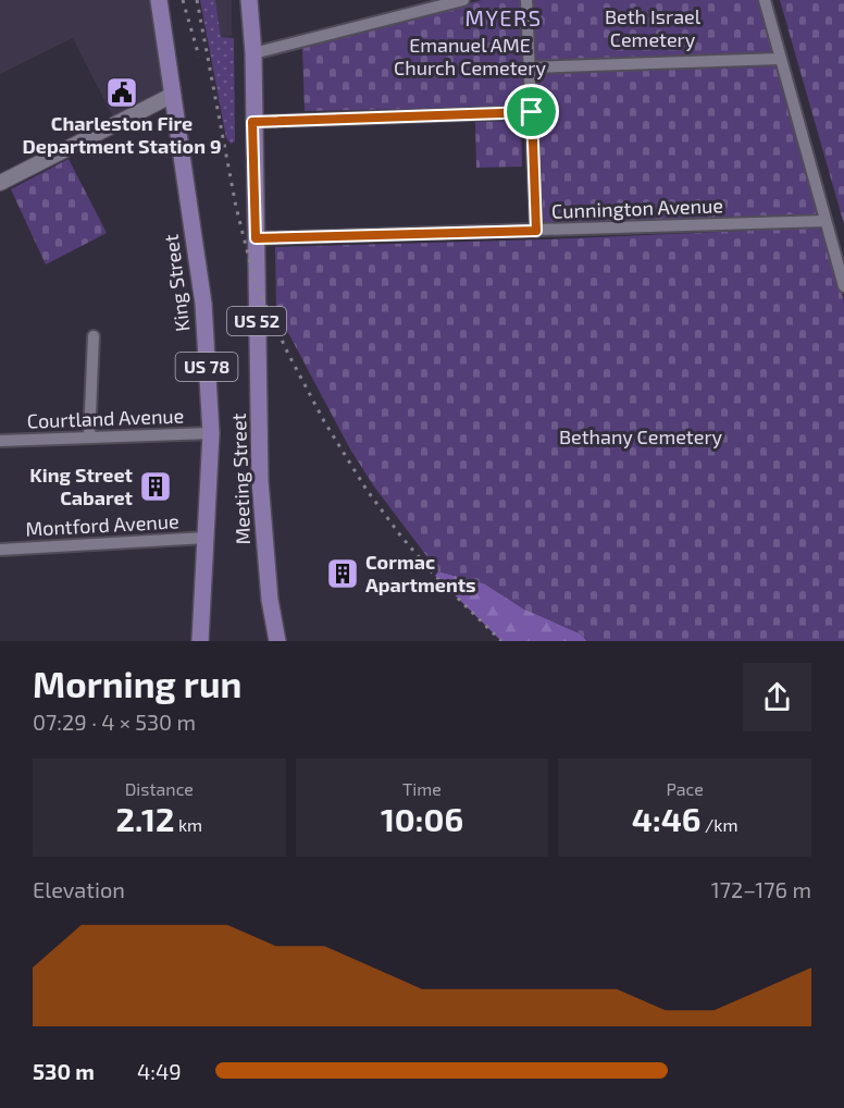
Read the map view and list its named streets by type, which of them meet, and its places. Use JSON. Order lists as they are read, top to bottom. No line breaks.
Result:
{"streets":{"main road":["King Street","US 52","US 78","Meeting Street"],"street":["Cunnington Avenue","Courtland Avenue","Montford Avenue"]},"crossings":[["Cunnington Avenue","Meeting Street"],["King Street","Courtland Avenue"],["King Street","Montford Avenue"]],"districts":["MYERS"],"parks":["Beth Israel Cemetery","Emanuel AME Church Cemetery","Bethany Cemetery"],"places":{"public building":["Charleston Fire Department Station 9"],"building":["King Street Cabaret","Cormac Apartments"]},"page":{"heading":["Morning run","07:29 · 4 × 530 m"],"stats":[["Distance","2.12 km"],["Time","10:06"],["Pace","4:46 /km"]],"chart":["Elevation","172–176 m"],"list":[{"name":"530 m","note":"4:49"}]}}
